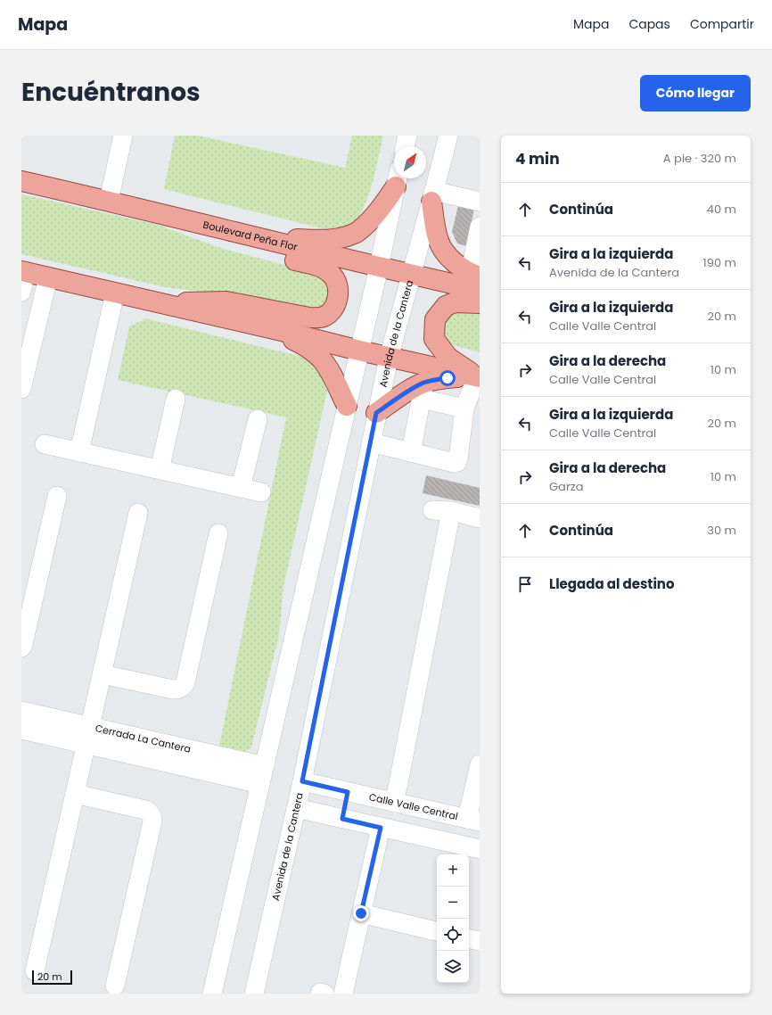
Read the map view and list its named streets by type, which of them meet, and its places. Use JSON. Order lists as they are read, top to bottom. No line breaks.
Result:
{"streets":{"main road":["Boulevard Peña Flor"],"street":["Avenida de la Cantera","Cerrada La Cantera","Calle Valle Central"]},"crossings":[["Boulevard Peña Flor","Avenida de la Cantera"],["Avenida de la Cantera","Calle Valle Central"]],"scale_bar":"20 m","north":"top right","page":{"header":"Mapa","nav":["Mapa","Capas","Compartir"],"title":"Encuéntranos","buttons":"Cómo llegar","heading":["4 min","A pie · 320 m"],"list":[["Continúa","40 m"],["Gira a la izquierda","Avenida de la Cantera","190 m"],["Gira a la izquierda","Calle Valle Central","20 m"],["Gira a la derecha","Calle Valle Central","10 m"],["Gira a la izquierda","Calle Valle Central","20 m"],["Gira a la derecha","Garza","10 m"],["Continúa","30 m"],"Llegada al destino"],"map_buttons":["+","−"],"scale":"20 m"}}
